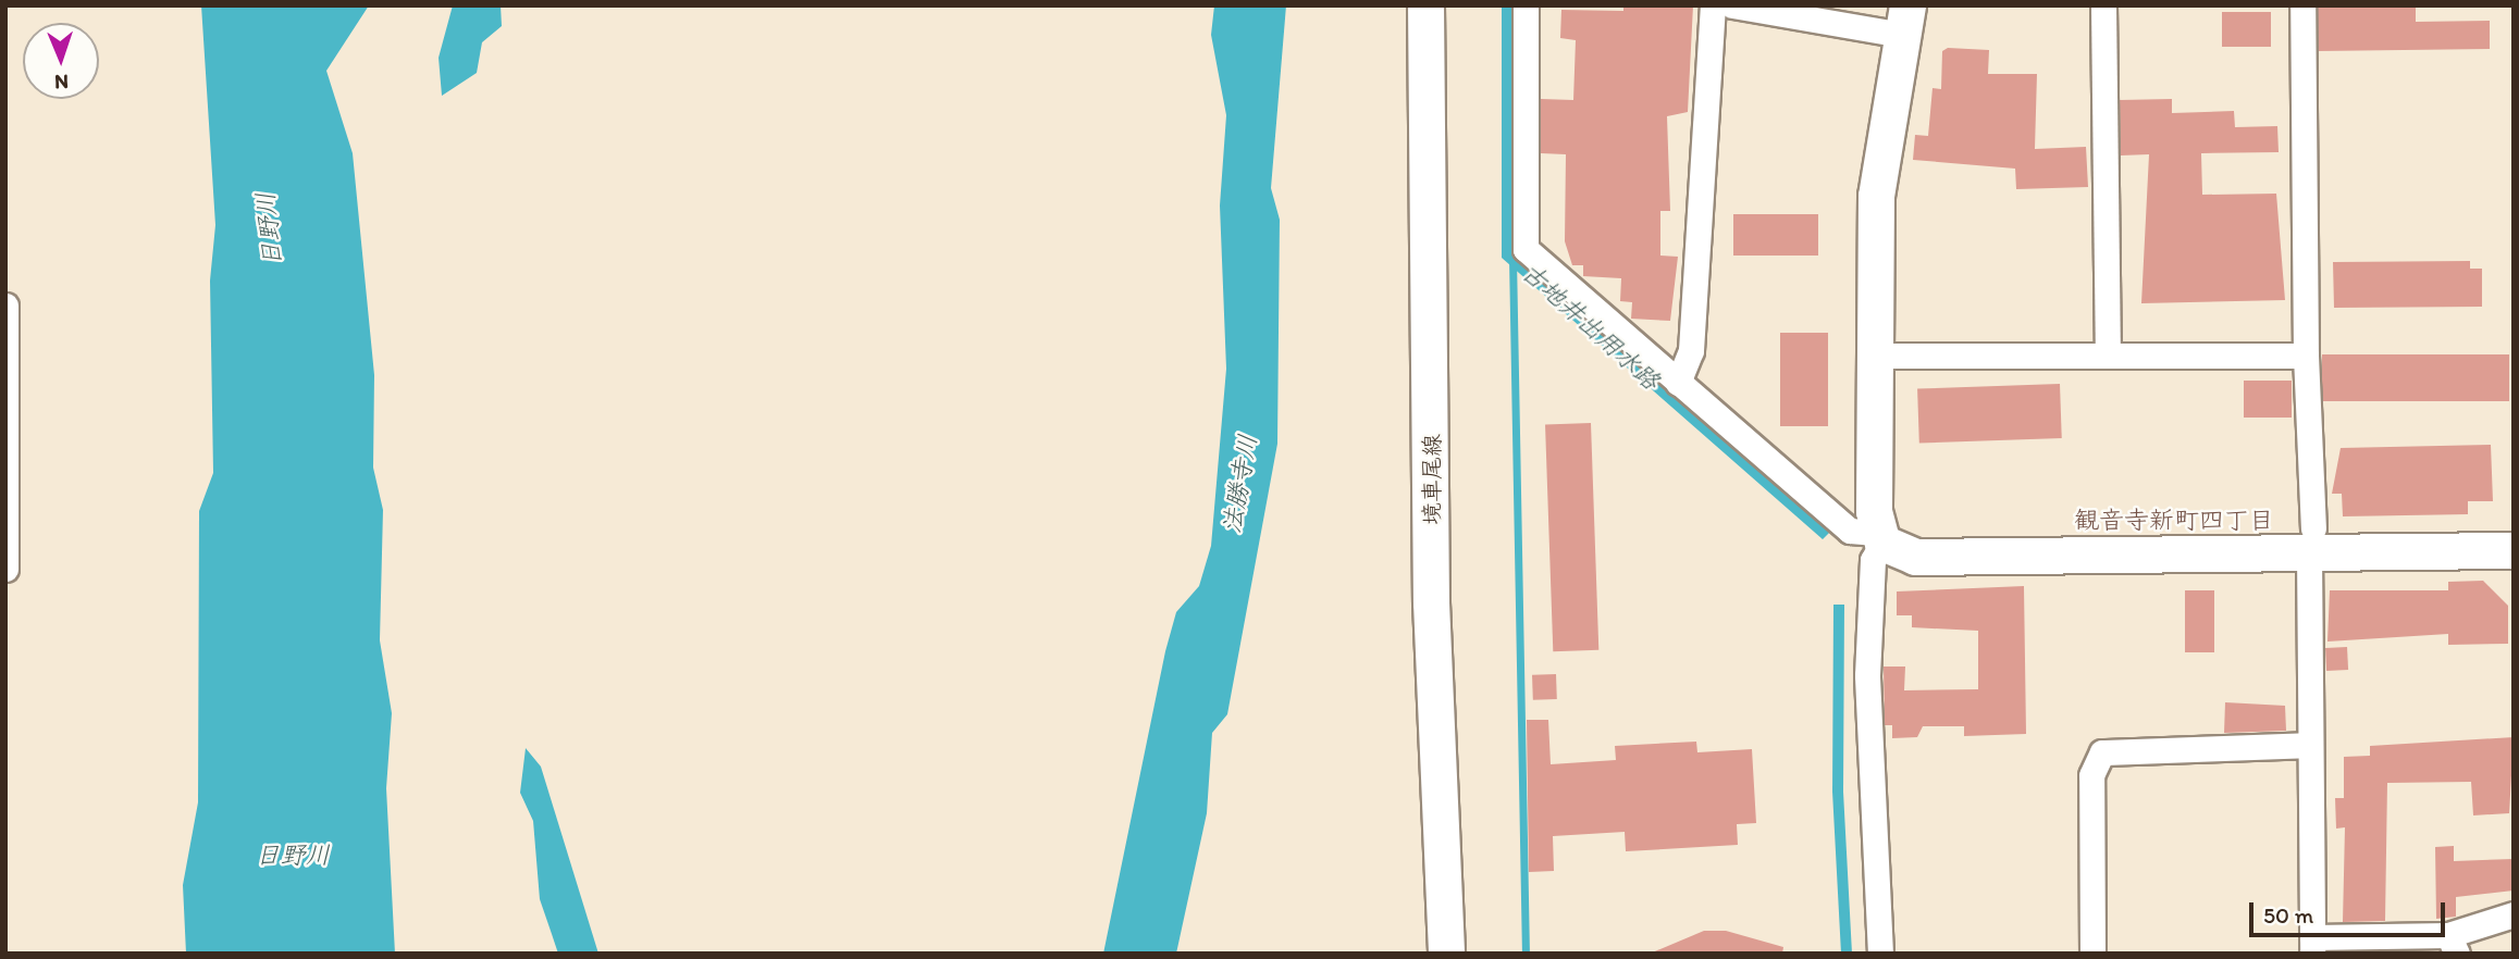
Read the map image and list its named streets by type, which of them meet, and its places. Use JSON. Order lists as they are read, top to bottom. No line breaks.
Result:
{"streets":{"street":["境車尾線"]},"districts":["観音寺新町四丁目"],"water":["日野川","古地井出用水路","法勝寺川"],"scale_bar":"50 m","north":"bottom"}
